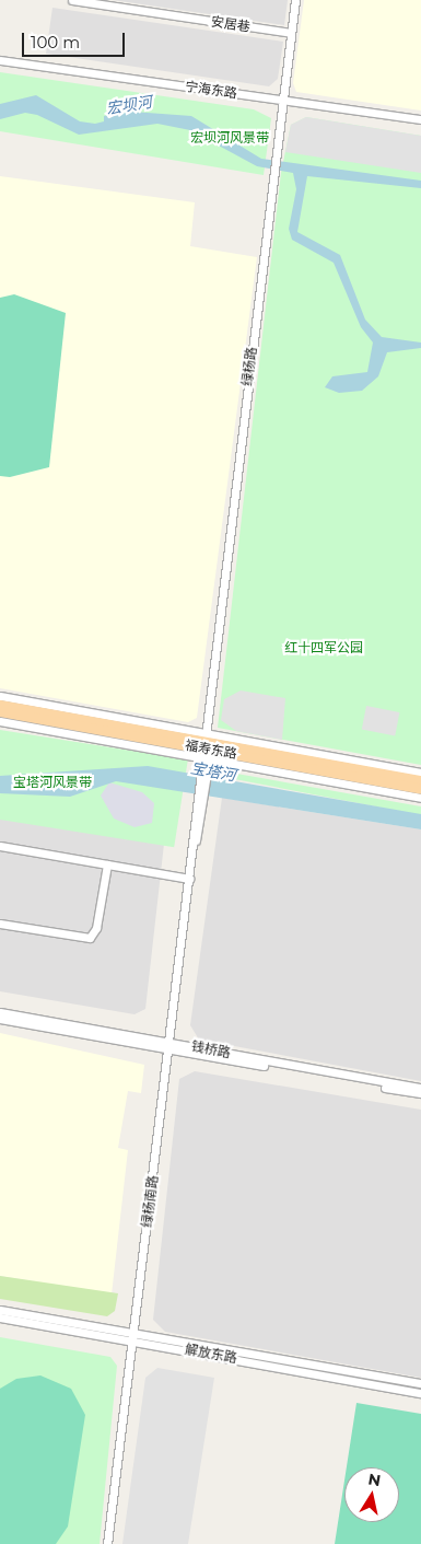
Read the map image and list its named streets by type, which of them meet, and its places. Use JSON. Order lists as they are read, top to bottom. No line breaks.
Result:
{"streets":{"main road":["福寿东路"],"street":["安居巷","宁海东路","绿杨路","钱桥路","绿杨南路","解放东路"]},"crossings":[["安居巷","绿杨路"],["宁海东路","绿杨路"],["绿杨路","福寿东路"],["绿杨路","绿杨南路"],["福寿东路","绿杨南路"],["钱桥路","绿杨南路"],["绿杨南路","解放东路"]],"water":["宏坝河","宝塔河"],"parks":["宏坝河风景带","红十四军公园","宝塔河风景带"],"scale_bar":"100 m","north":"top"}
